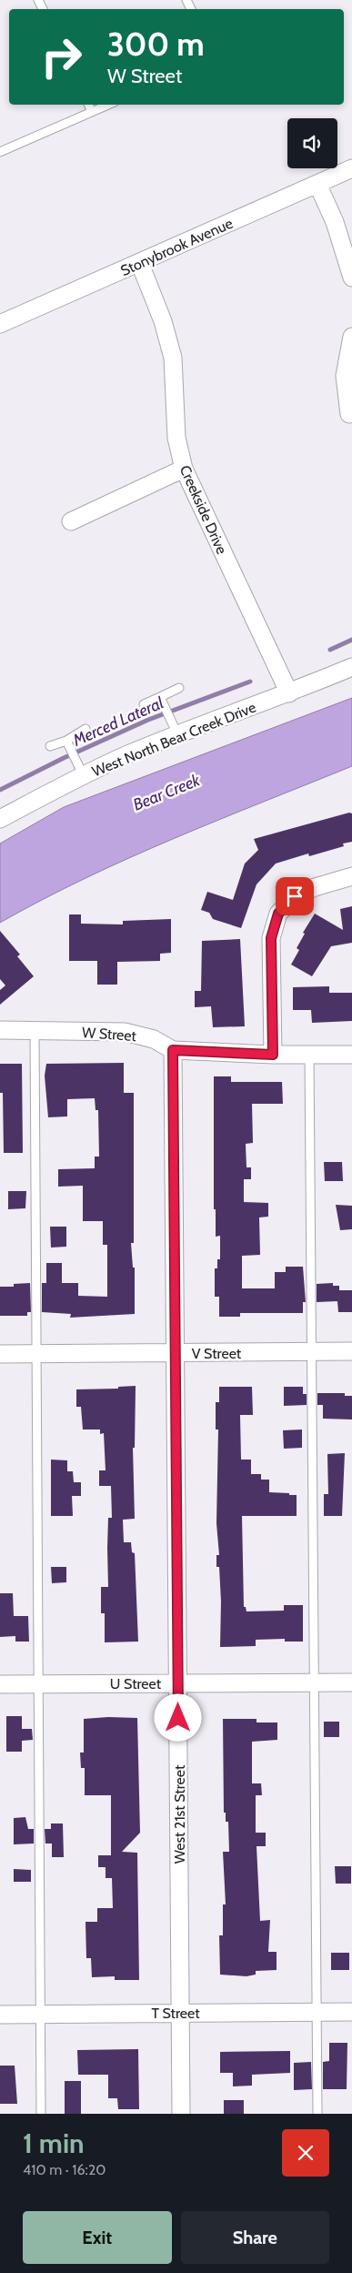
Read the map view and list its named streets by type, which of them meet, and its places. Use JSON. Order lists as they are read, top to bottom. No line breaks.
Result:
{"streets":{"street":["Stonybrook Avenue","Creekside Drive","West North Bear Creek Drive","W Street","V Street","U Street","West 21st Street","T Street"]},"crossings":[["Stonybrook Avenue","Creekside Drive"],["Creekside Drive","West North Bear Creek Drive"],["W Street","West 21st Street"],["V Street","West 21st Street"],["U Street","West 21st Street"],["West 21st Street","T Street"]],"water":["Merced Lateral","Bear Creek"],"page":{"turn":["300 m","W Street"],"heading":["1 min","410 m · 16:20"],"buttons":["Exit","Share"]}}
